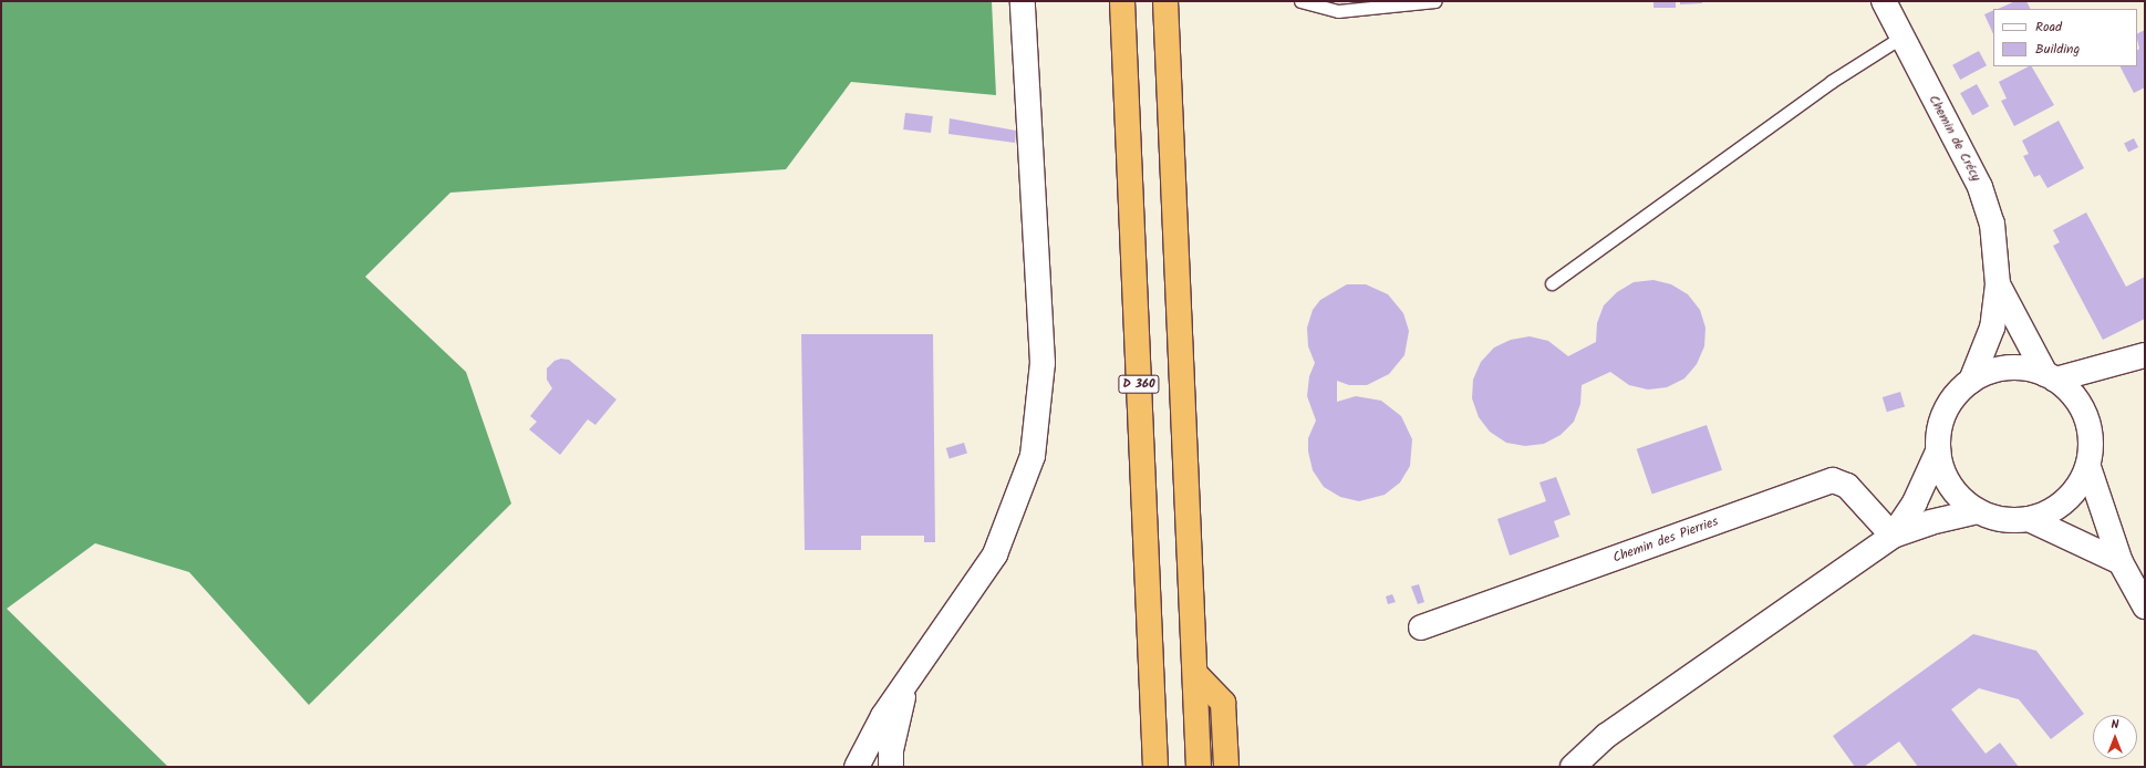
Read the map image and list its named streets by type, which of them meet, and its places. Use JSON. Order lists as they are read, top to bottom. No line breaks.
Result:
{"streets":{"highway":["D 360"],"street":["Chemin de Crécy","Chemin des Pierries"]},"legend":["Road","Building"],"north":"top"}
